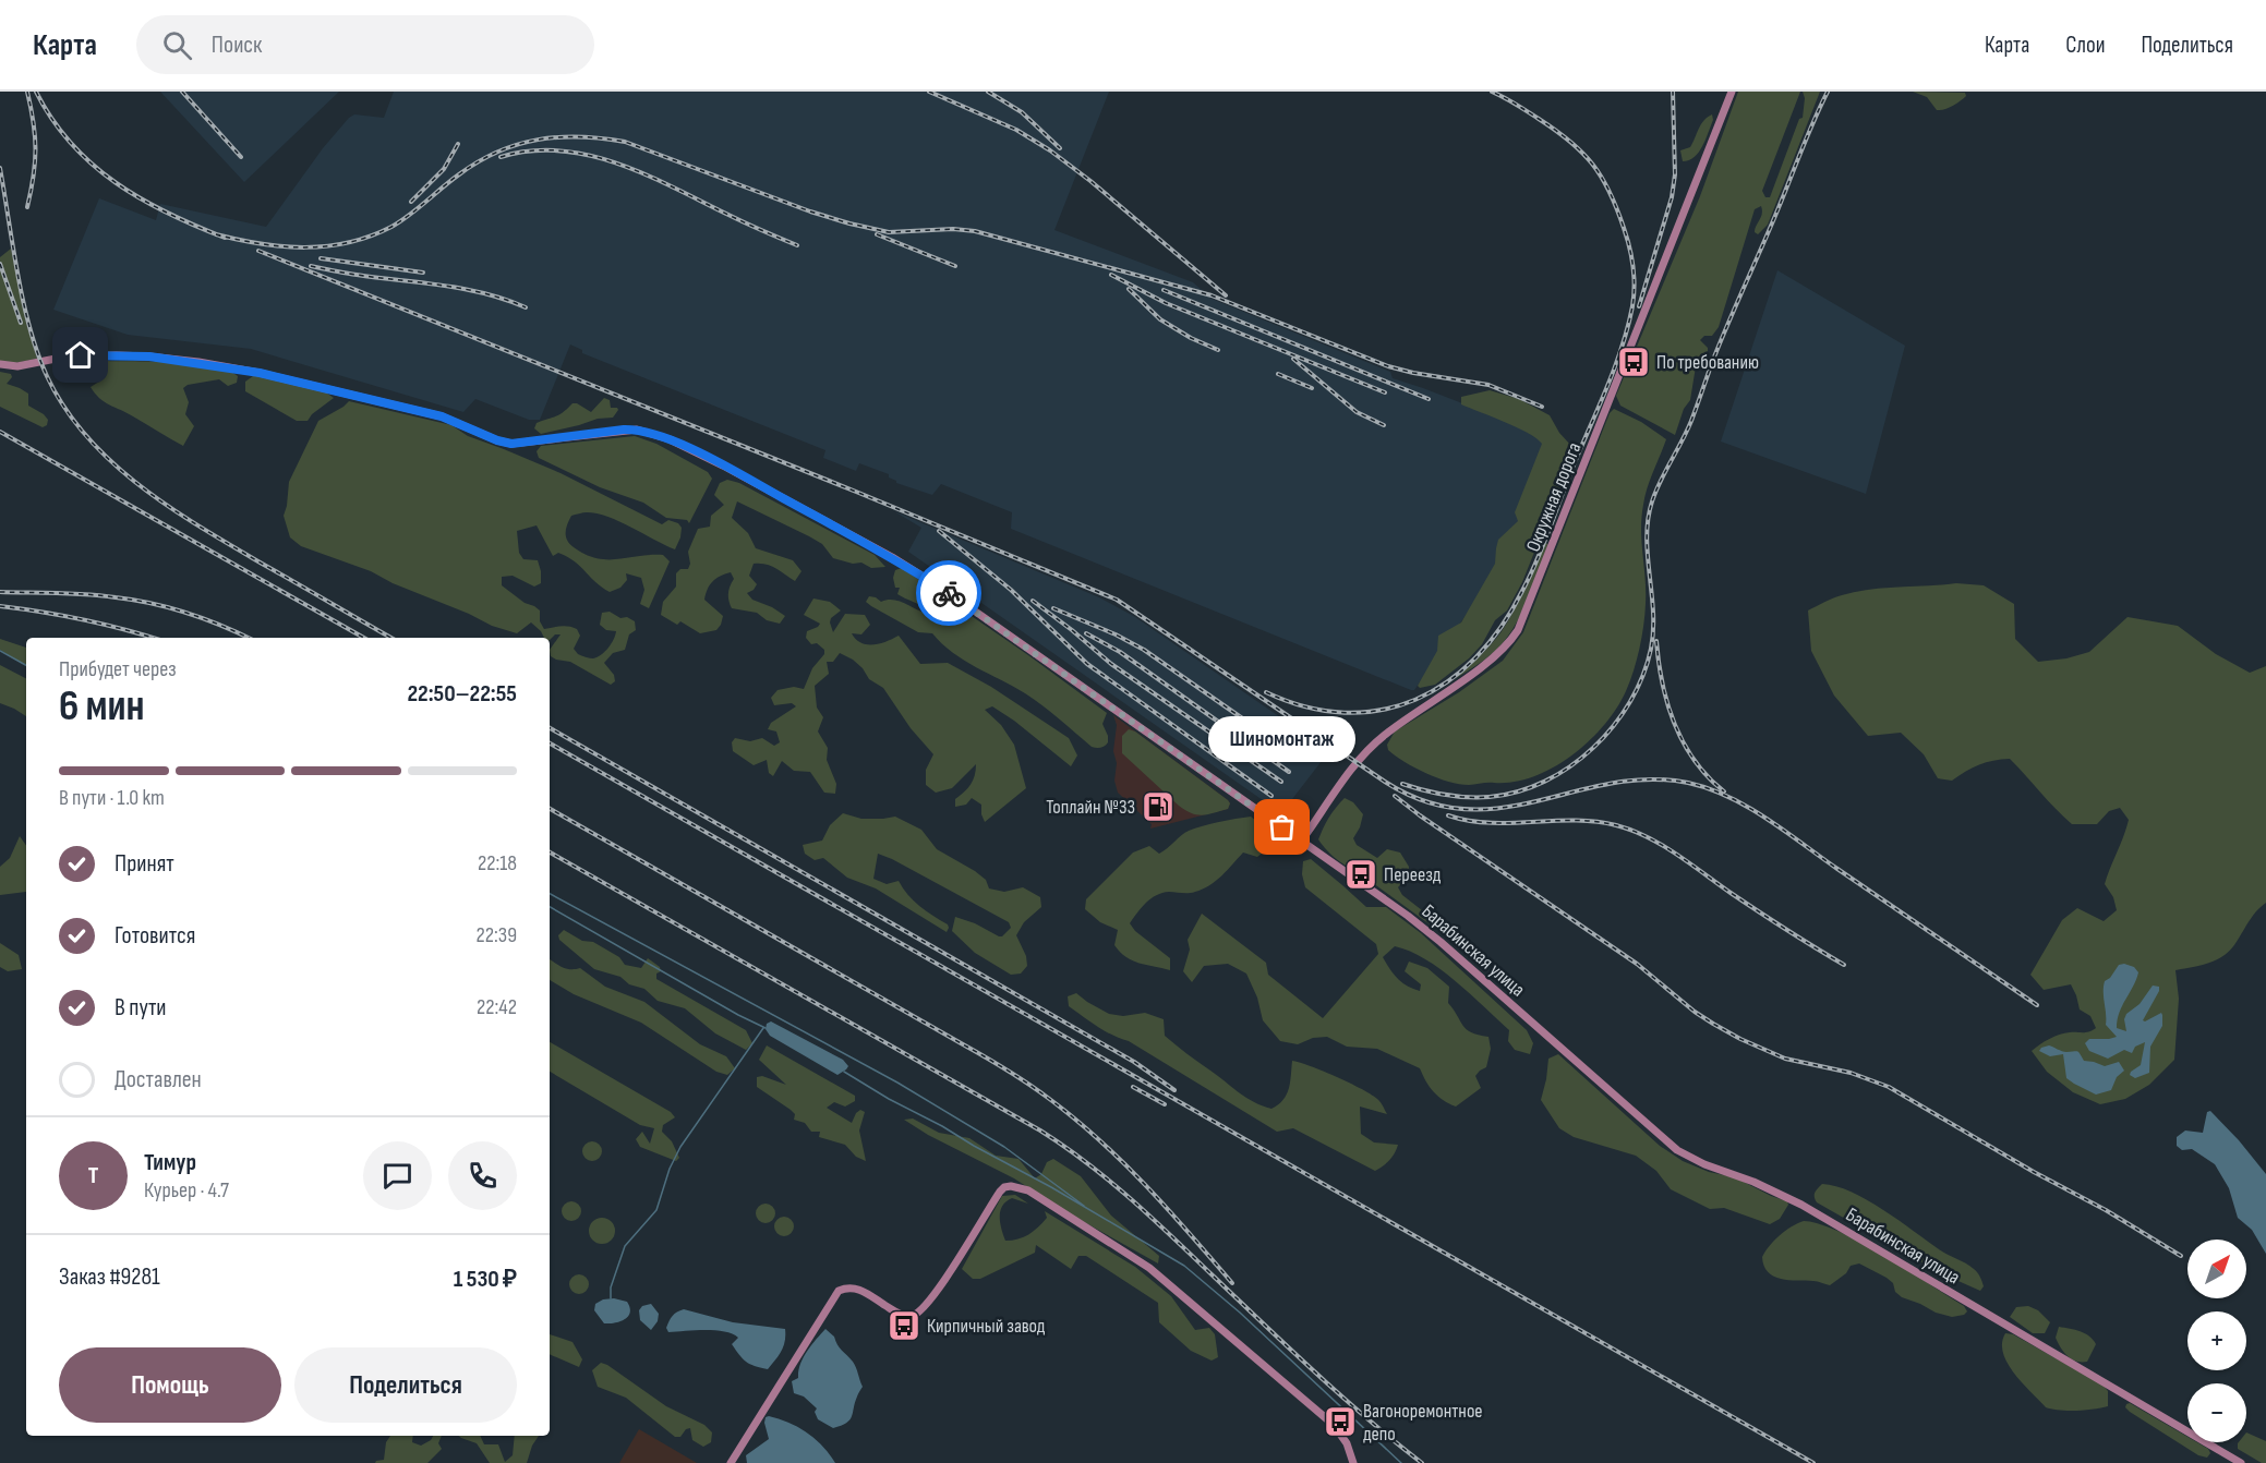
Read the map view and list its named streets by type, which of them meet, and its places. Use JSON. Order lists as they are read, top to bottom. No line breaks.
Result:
{"streets":{"main road":["Окружная дорога","Барабинская улица"]},"crossings":[["Окружная дорога","Барабинская улица"]],"places":{"bus stop":["По требованию","Переезд","Кирпичный завод","Вагоноремонтное депо"],"fuel station":["Топлайн №33"],"other":["Шиномонтаж"]},"north":"top right","page":{"header":"Карта","search":"Поиск","nav":["Карта","Слои","Поделиться"],"heading":["6 мин","Прибудет через","22:50–22:55"],"panel":["Тимур","Курьер · 4.7","Заказ #9281","1 530 ₽"],"bubble":"Шиномонтаж","bar":"В пути · 1.0 km","list":[["Принят","22:18"],["Готовится","22:39"],["В пути","22:42"],"Доставлен"],"round":"Т","map_buttons":["+","−"],"buttons":["Помощь","Поделиться"]}}
